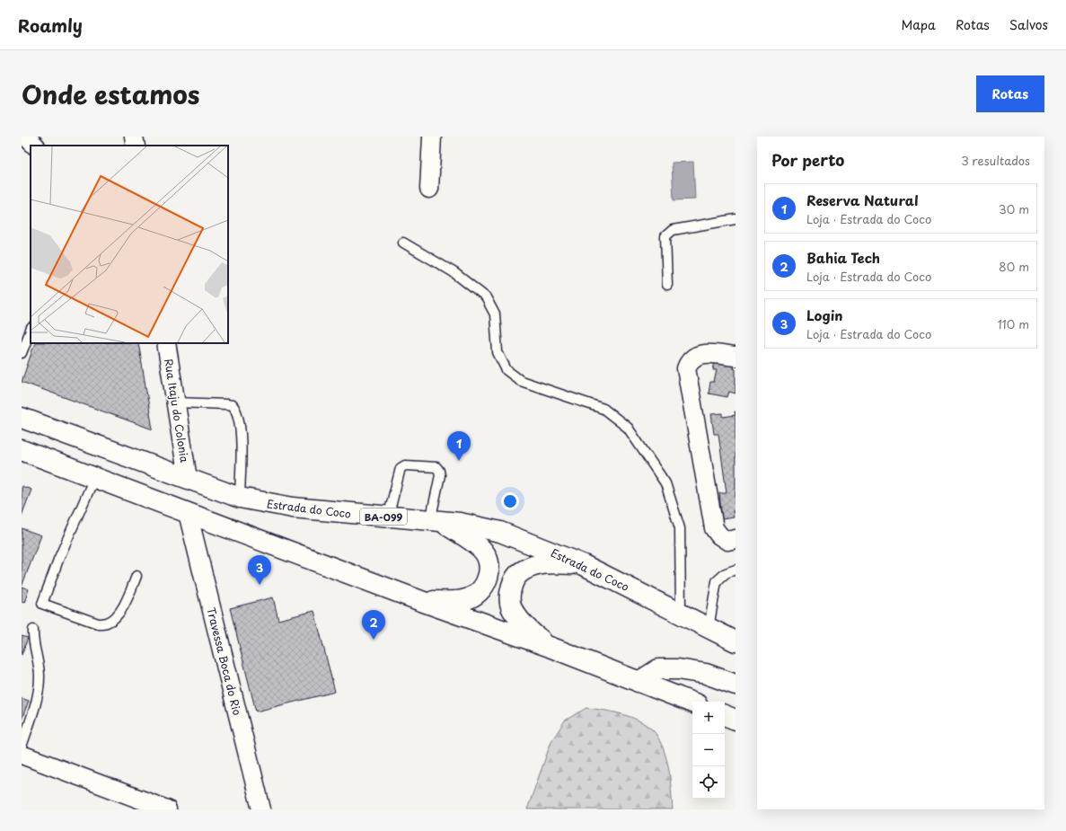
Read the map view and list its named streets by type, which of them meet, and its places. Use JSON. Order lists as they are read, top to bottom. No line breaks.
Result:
{"streets":{"highway":["Estrada do Coco","BA-099"],"street":["Rua Itaju do Colonia","Travessa Boca do Rio"]},"crossings":[["Rua Itaju do Colonia","Estrada do Coco"]],"page":{"header":"Roamly","nav":["Mapa","Rotas","Salvos"],"title":"Onde estamos","buttons":"Rotas","heading":["Por perto","3 resultados"],"list":[{"mark":"1","name":"Reserva Natural","note":"Loja · Estrada do Coco","value":"30 m"},{"mark":"2","name":"Bahia Tech","note":"Loja · Estrada do Coco","value":"80 m"},{"mark":"3","name":"Login","note":"Loja · Estrada do Coco","value":"110 m"}],"pins":["1","3","2"],"map_buttons":["+","−"]}}
